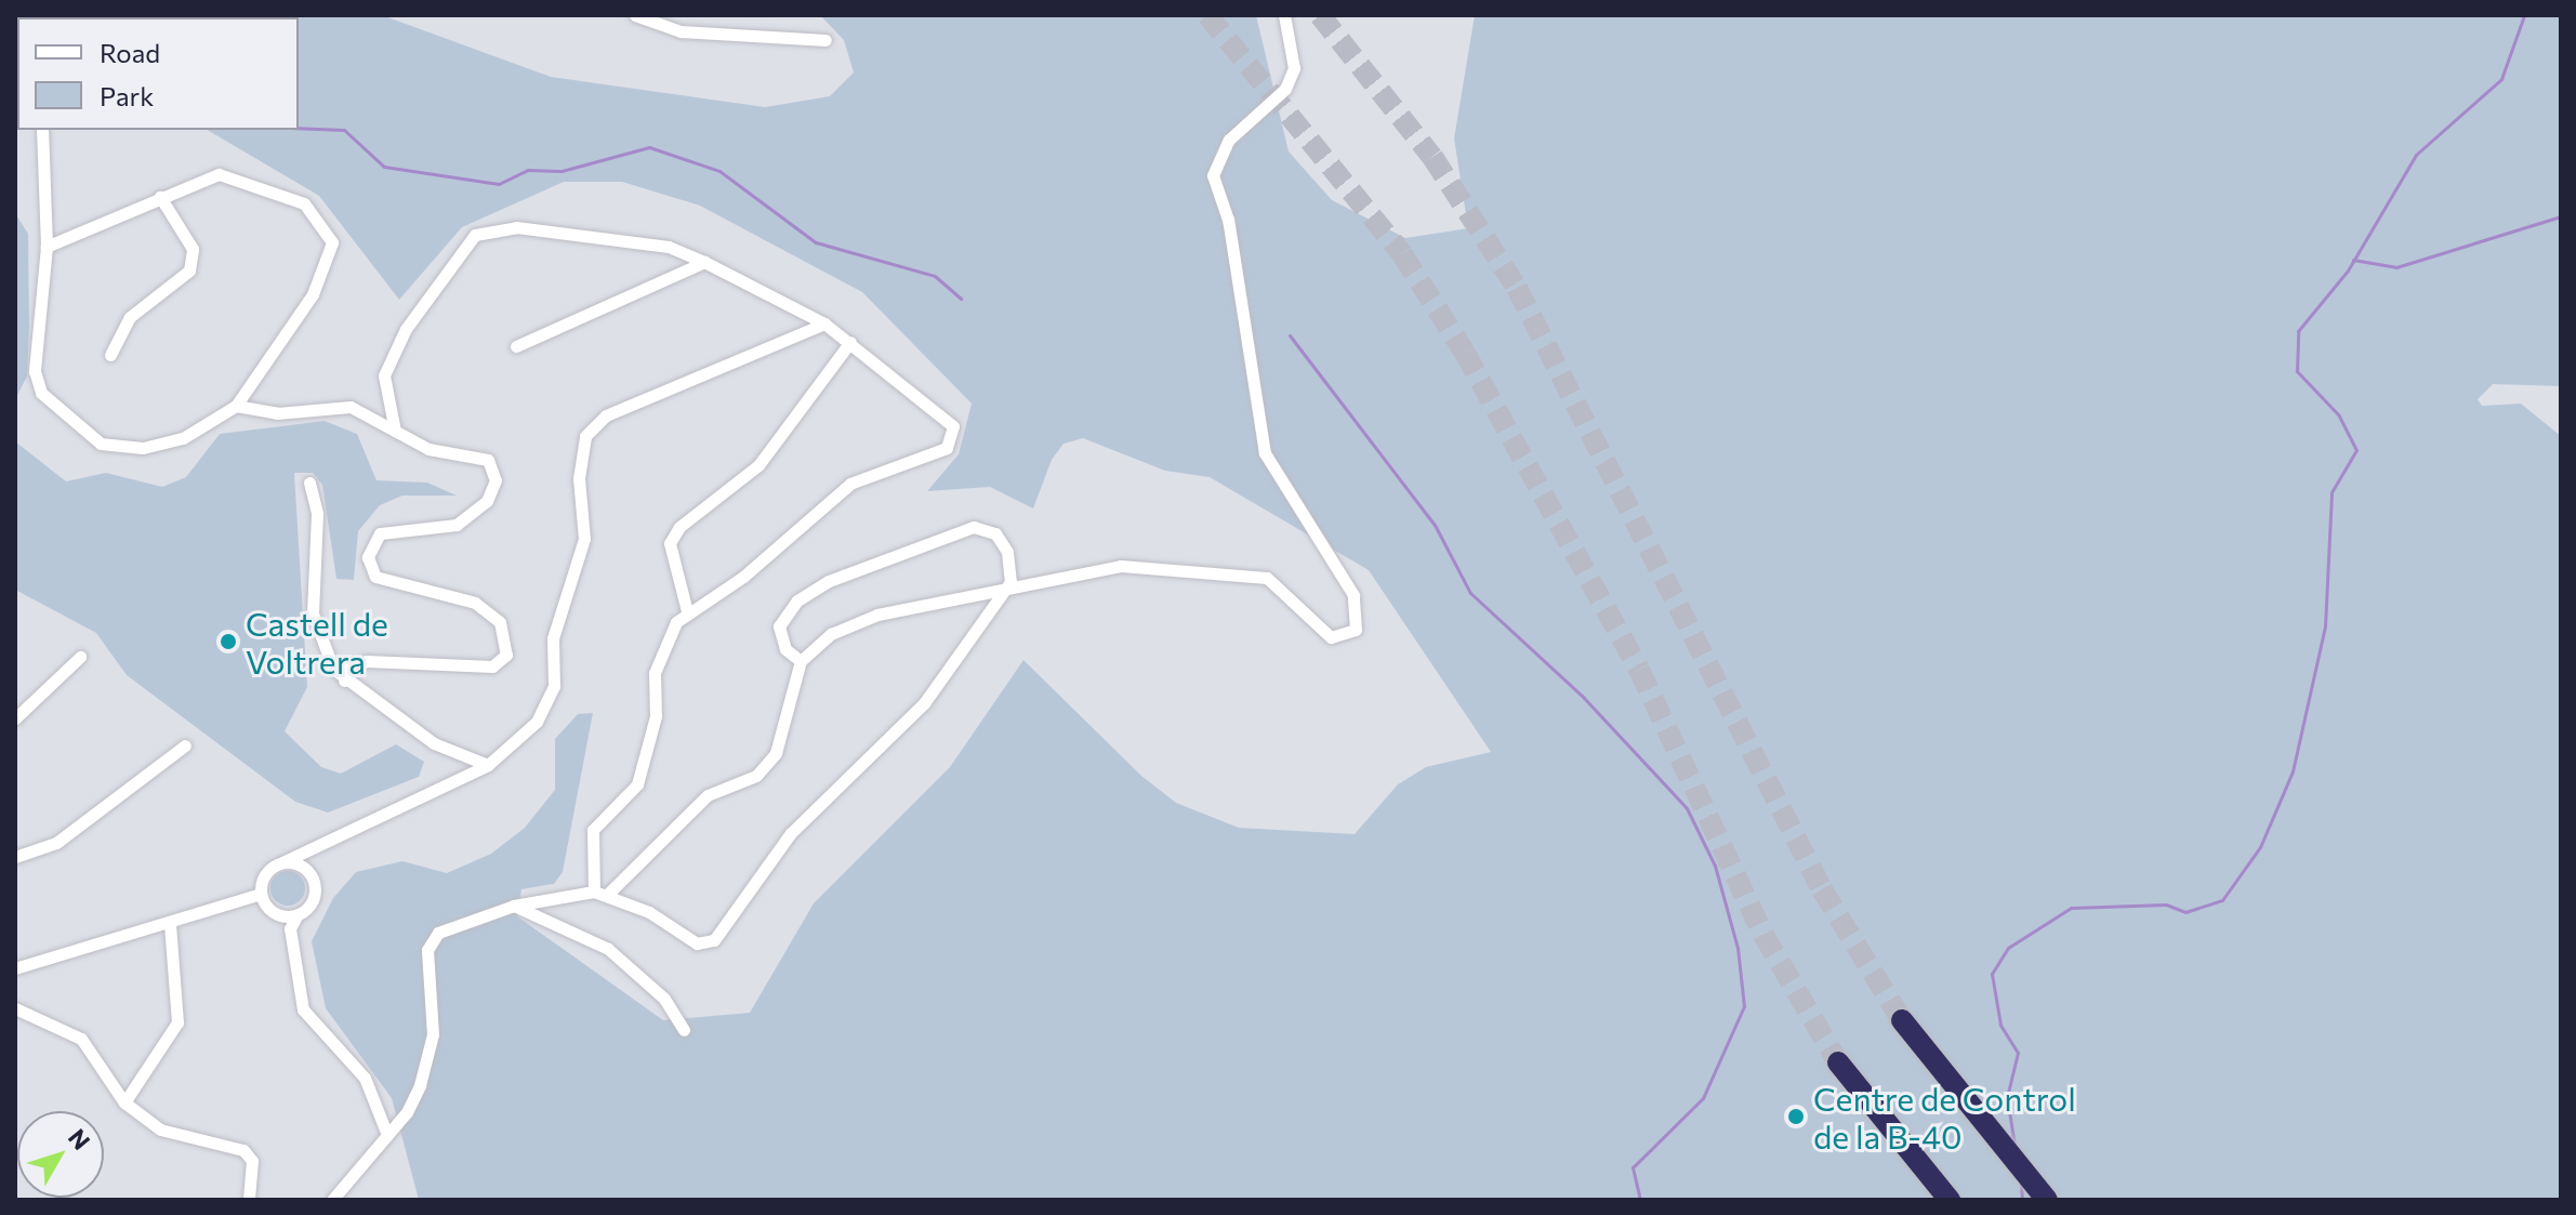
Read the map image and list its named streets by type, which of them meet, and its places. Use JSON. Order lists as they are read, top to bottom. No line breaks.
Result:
{"places":["Castell de Voltrera","Centre de Control de la B-40"],"legend":["Road","Park"],"north":"top right"}
